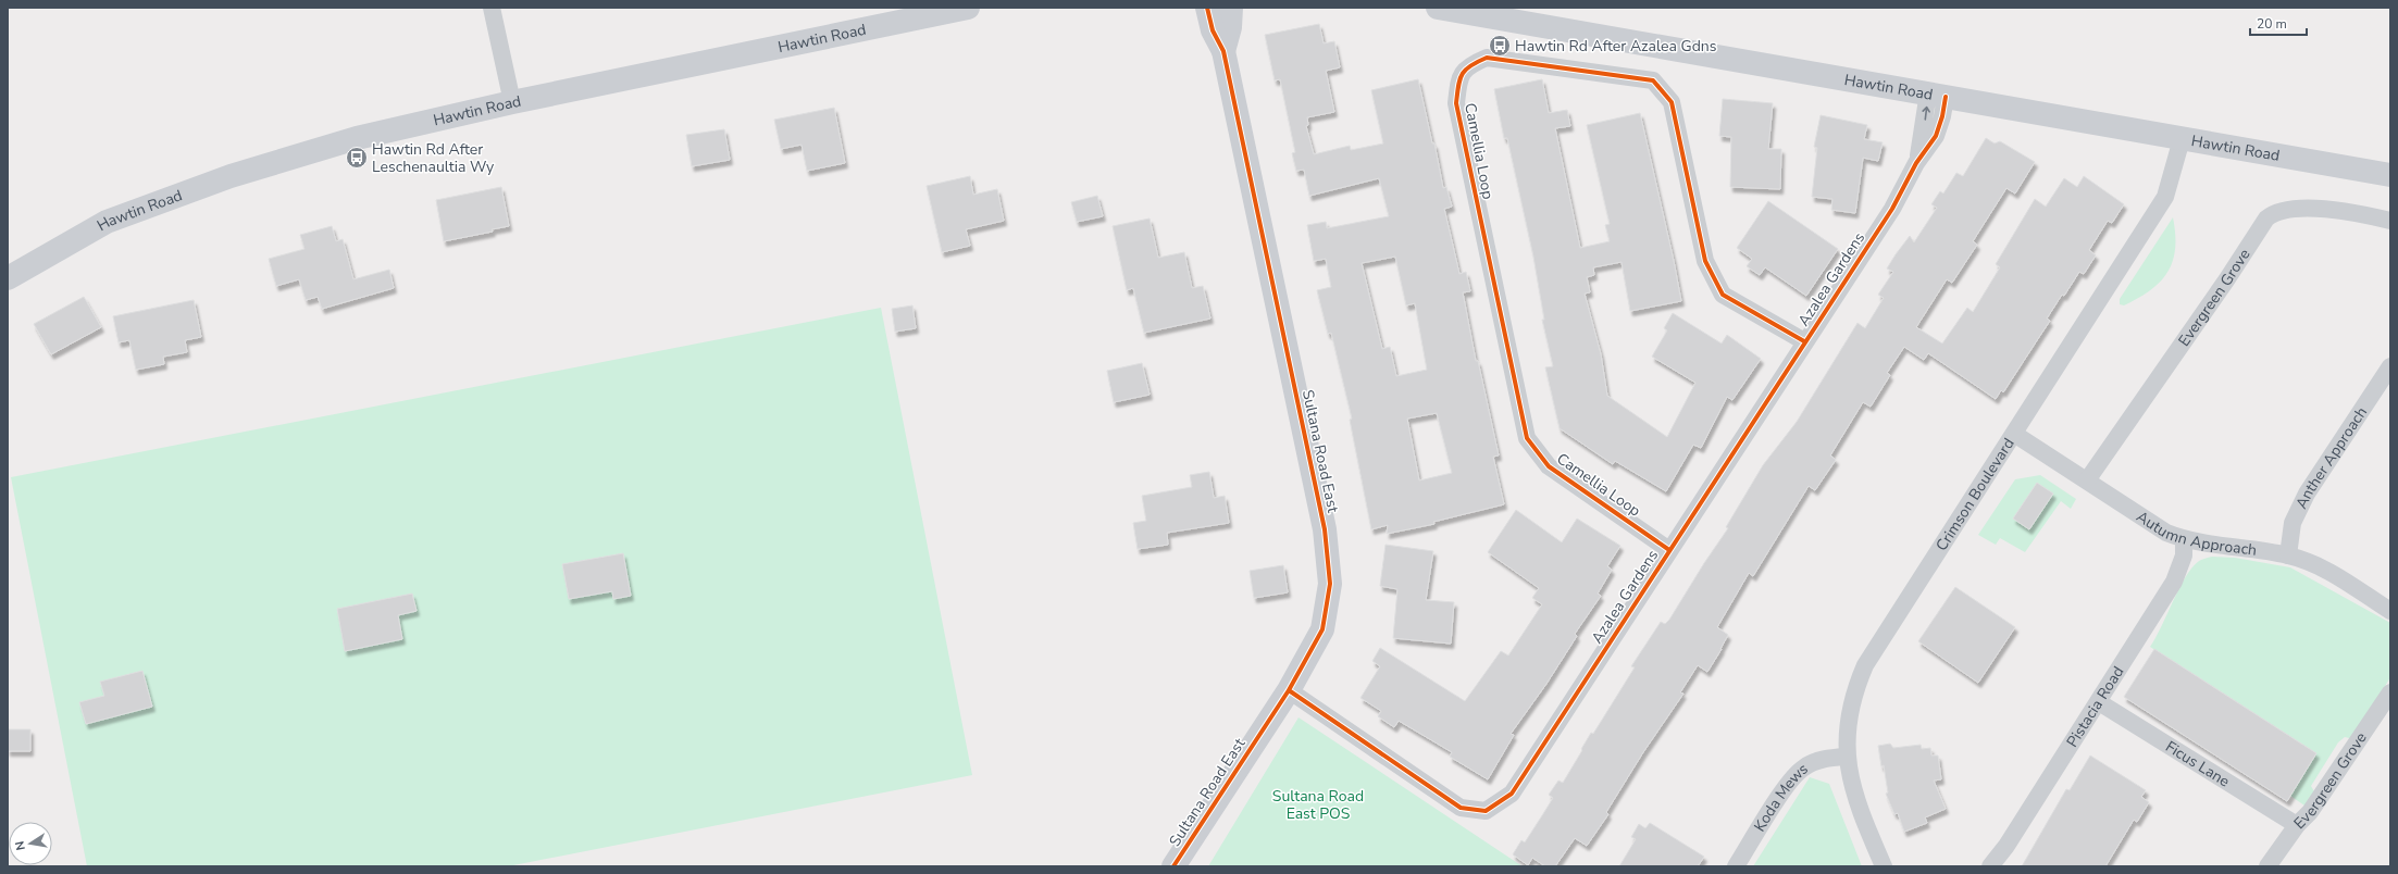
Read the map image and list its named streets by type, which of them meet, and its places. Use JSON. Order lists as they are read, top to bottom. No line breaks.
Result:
{"streets":{"main road":["Hawtin Road","Sultana Road East"],"street":["Camellia Loop","Azalea Gardens","Evergreen Grove","Anther Approach","Crimson Boulevard","Autumn Approach","Pistacia Road","Ficus Lane","Koda Mews"]},"crossings":[["Hawtin Road","Azalea Gardens"],["Hawtin Road","Crimson Boulevard"],["Camellia Loop","Azalea Gardens"],["Azalea Gardens","Sultana Road East"],["Evergreen Grove","Autumn Approach"],["Evergreen Grove","Ficus Lane"],["Anther Approach","Autumn Approach"],["Crimson Boulevard","Autumn Approach"],["Crimson Boulevard","Koda Mews"],["Autumn Approach","Pistacia Road"],["Pistacia Road","Ficus Lane"]],"parks":["Sultana Road East POS"],"places":{"bus stop":["Hawtin Rd After Azalea Gdns","Hawtin Rd After Leschenaultia Wy"]},"scale_bar":"20 m","north":"left"}
